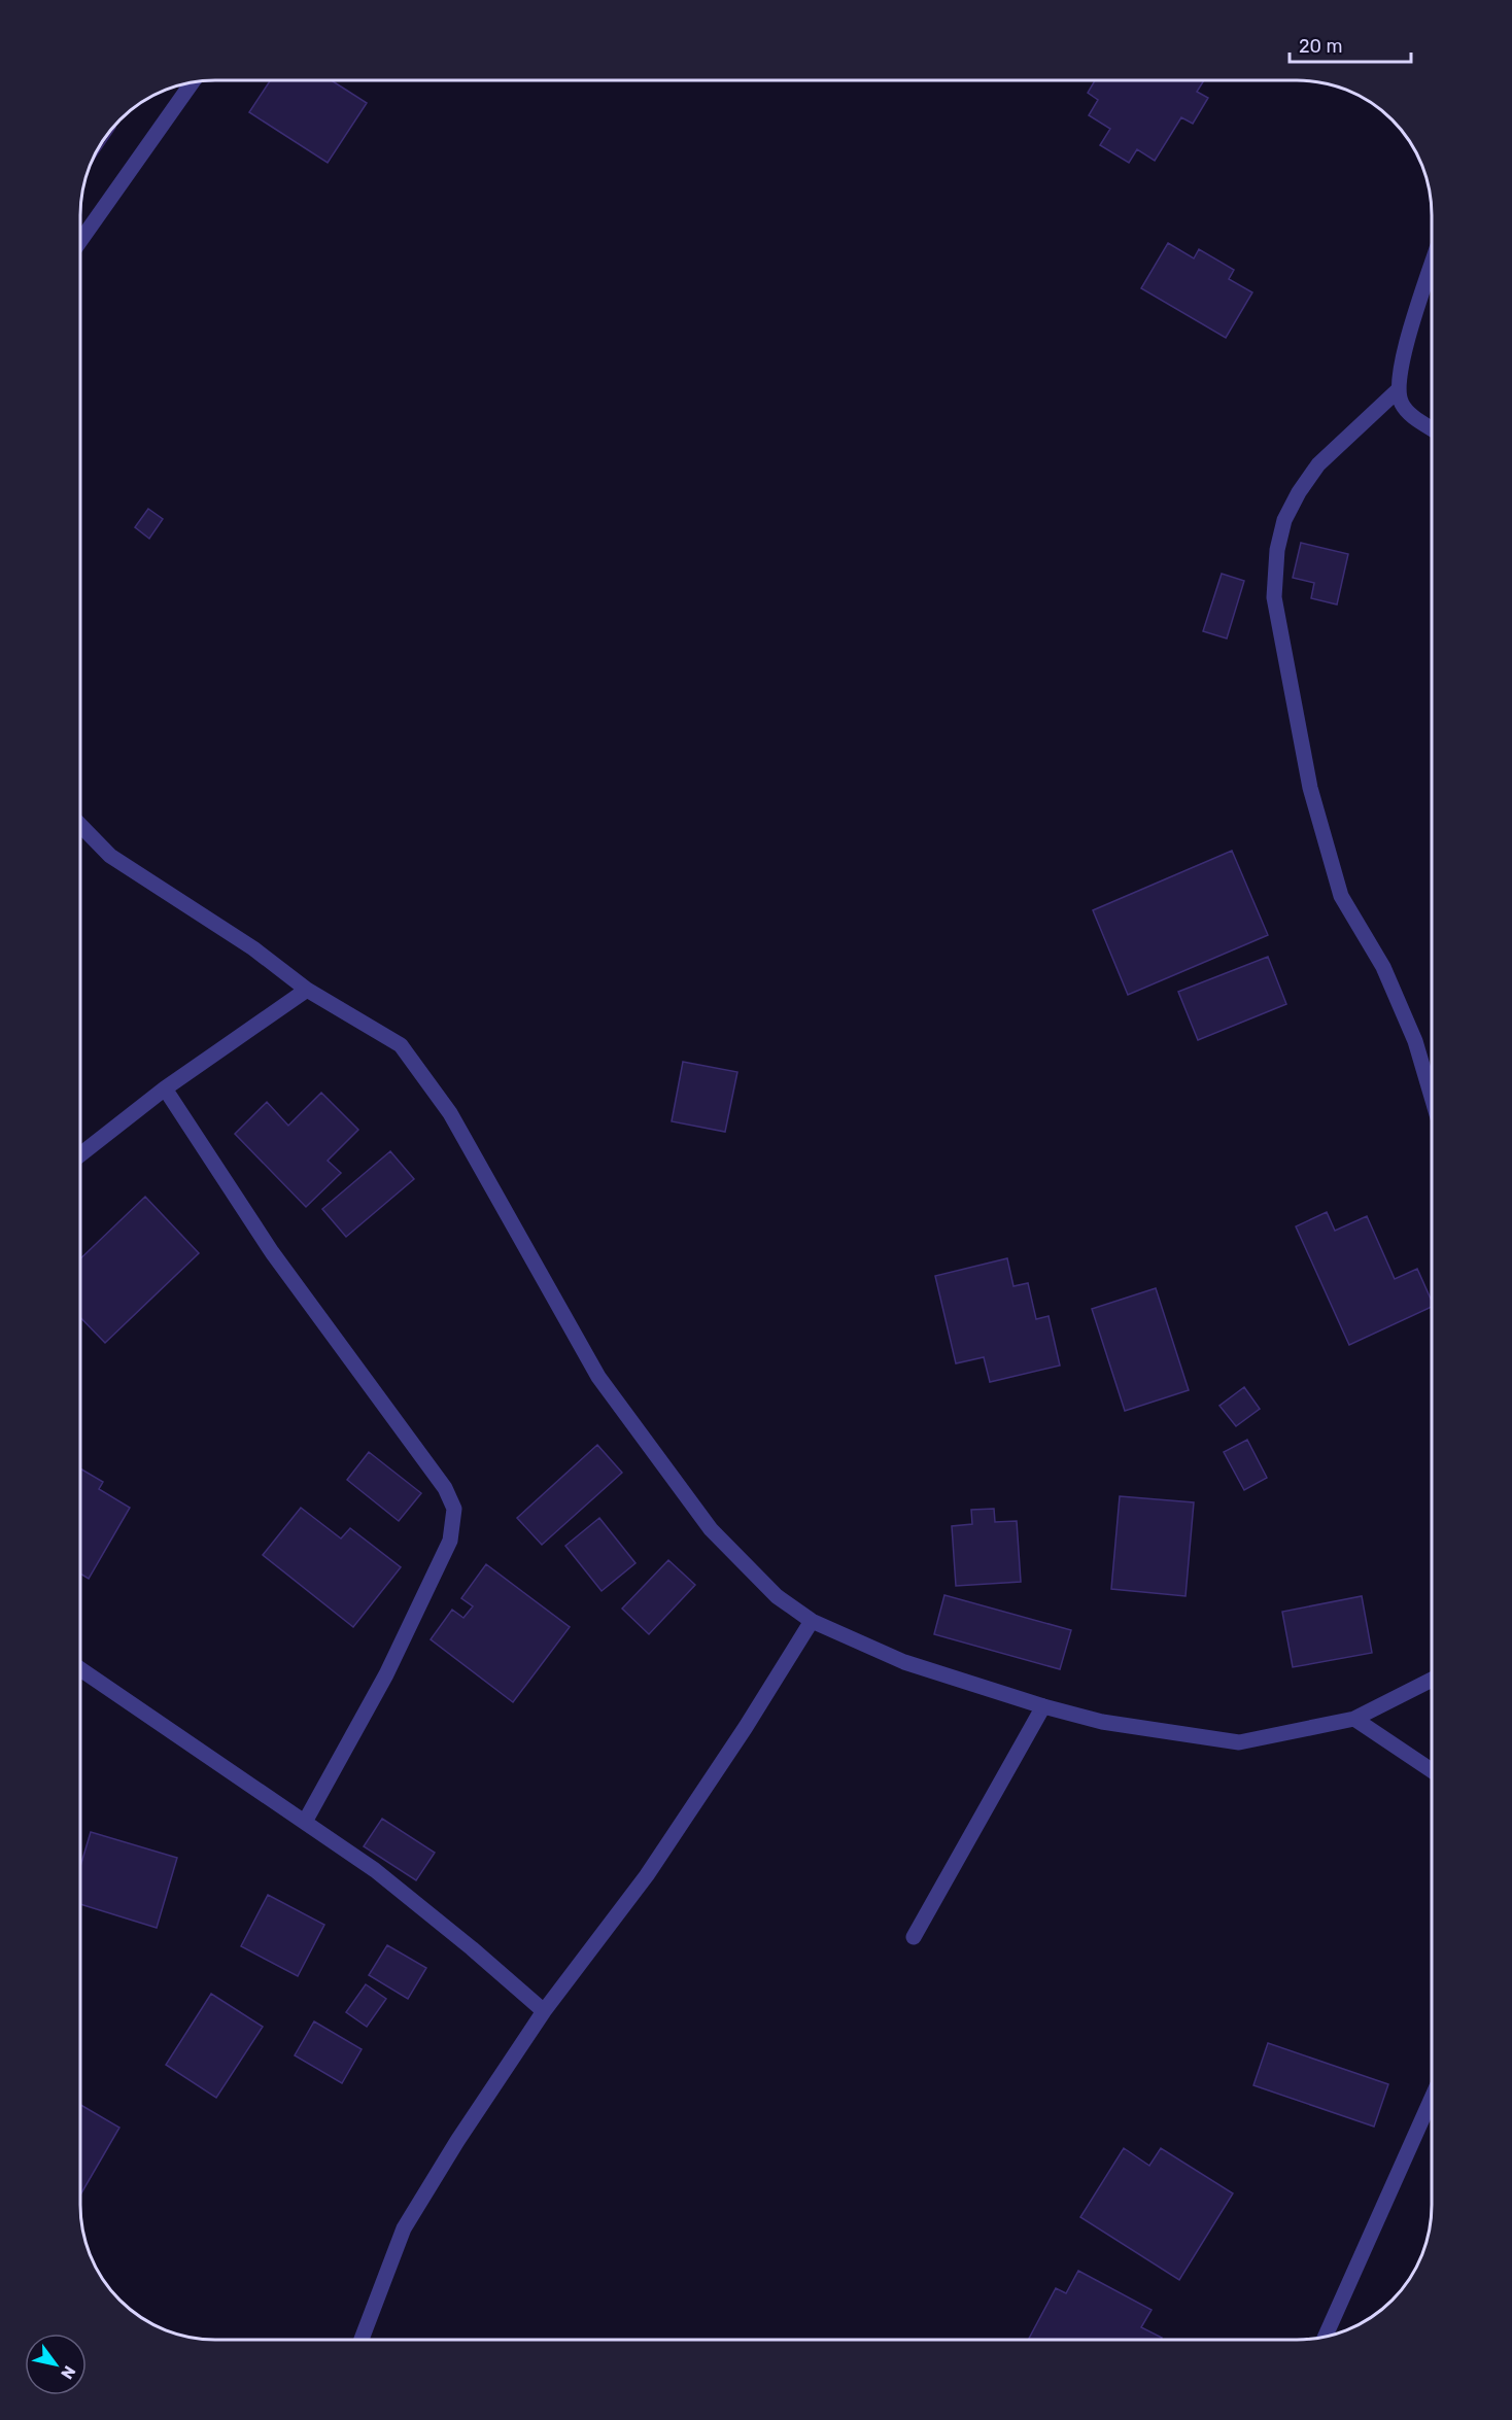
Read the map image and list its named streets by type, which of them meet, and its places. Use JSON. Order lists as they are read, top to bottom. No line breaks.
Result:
{"scale_bar":"20 m","north":"bottom right"}
